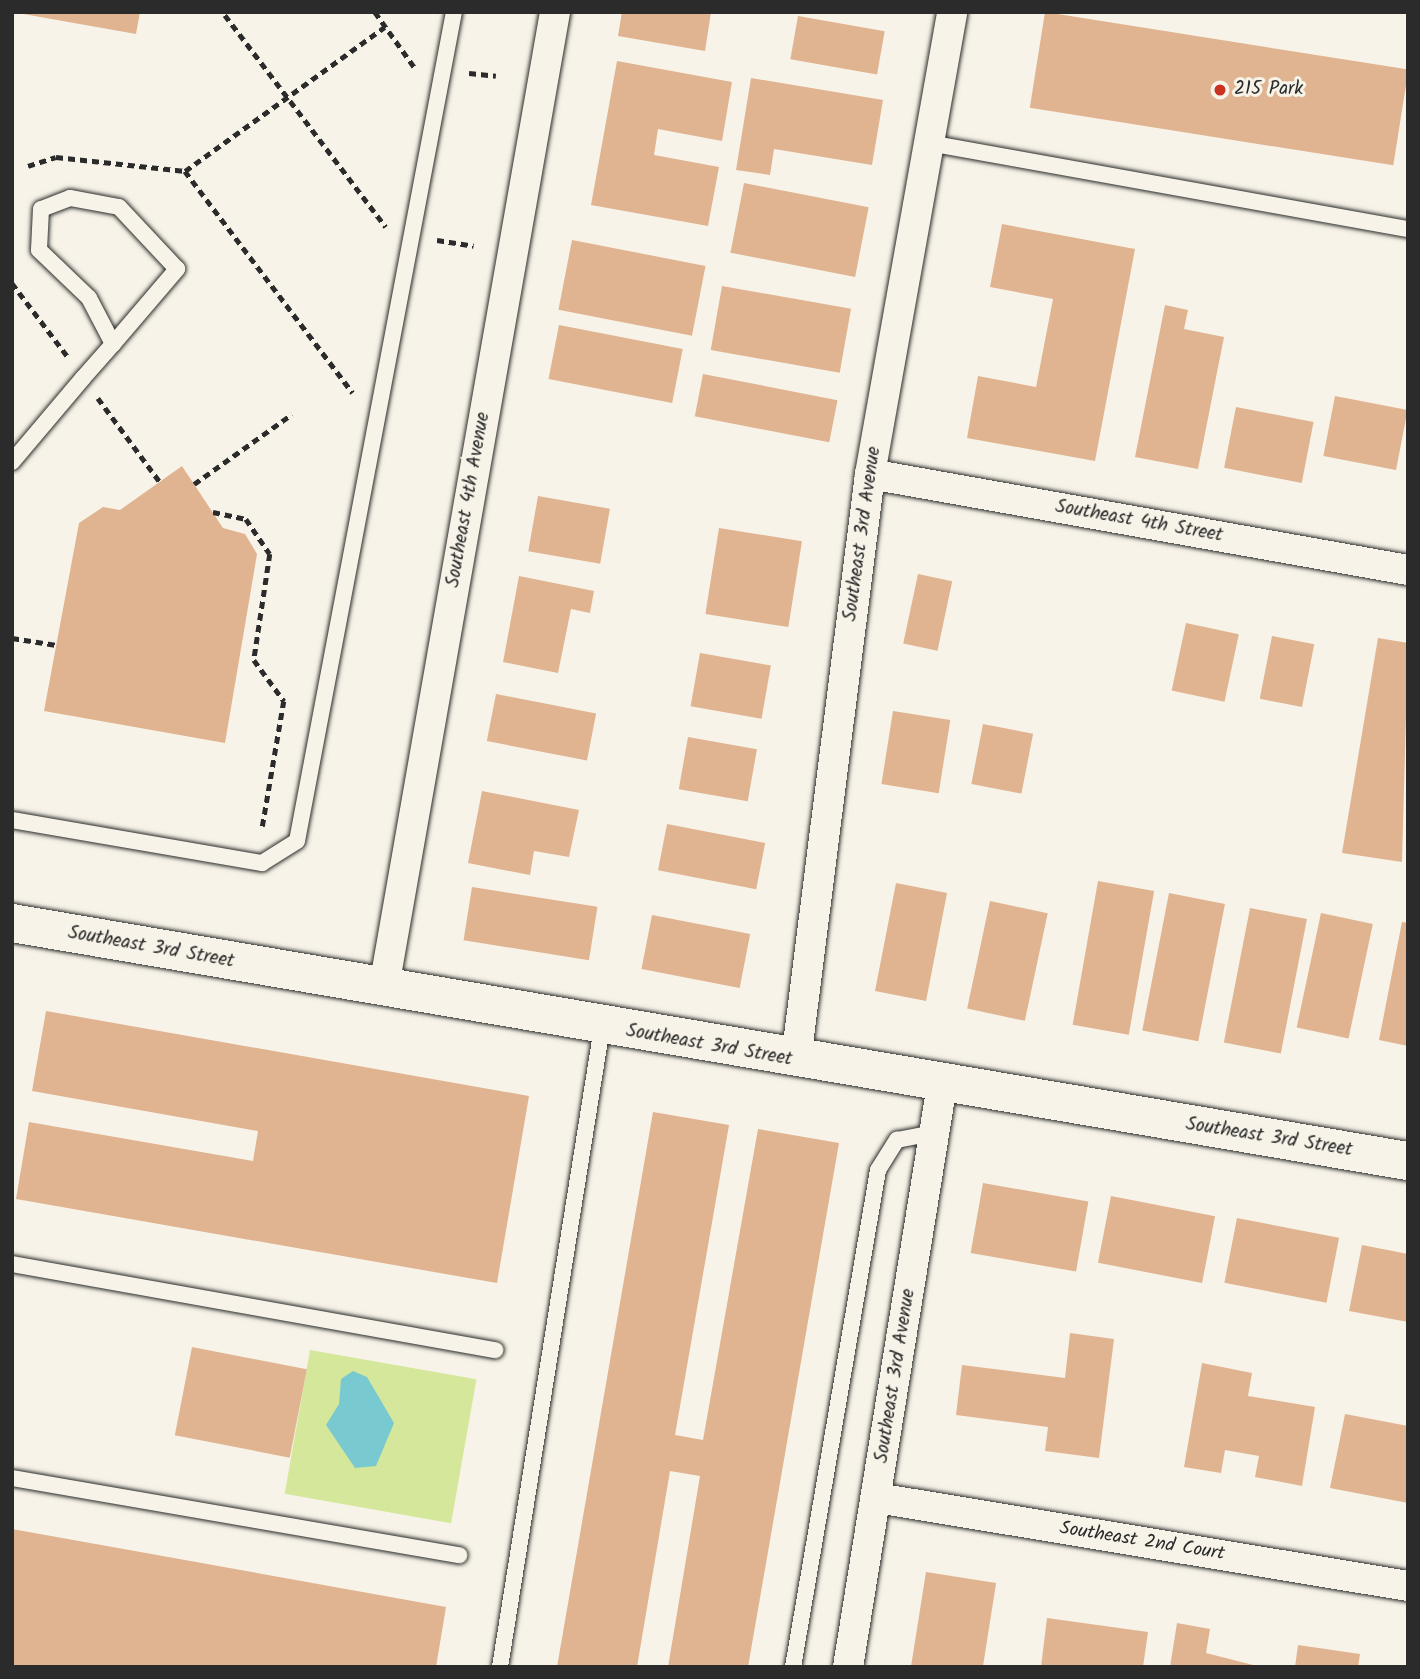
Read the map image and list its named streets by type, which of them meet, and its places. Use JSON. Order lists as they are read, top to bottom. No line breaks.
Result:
{"streets":{"street":["Southeast 4th Avenue","Southeast 4th Street","Southeast 3rd Avenue","Southeast 3rd Street","Southeast 2nd Court"]},"crossings":[["Southeast 4th Avenue","Southeast 3rd Street"],["Southeast 4th Street","Southeast 3rd Avenue"],["Southeast 3rd Avenue","Southeast 3rd Street"],["Southeast 3rd Avenue","Southeast 2nd Court"]],"places":["215 Park"]}
